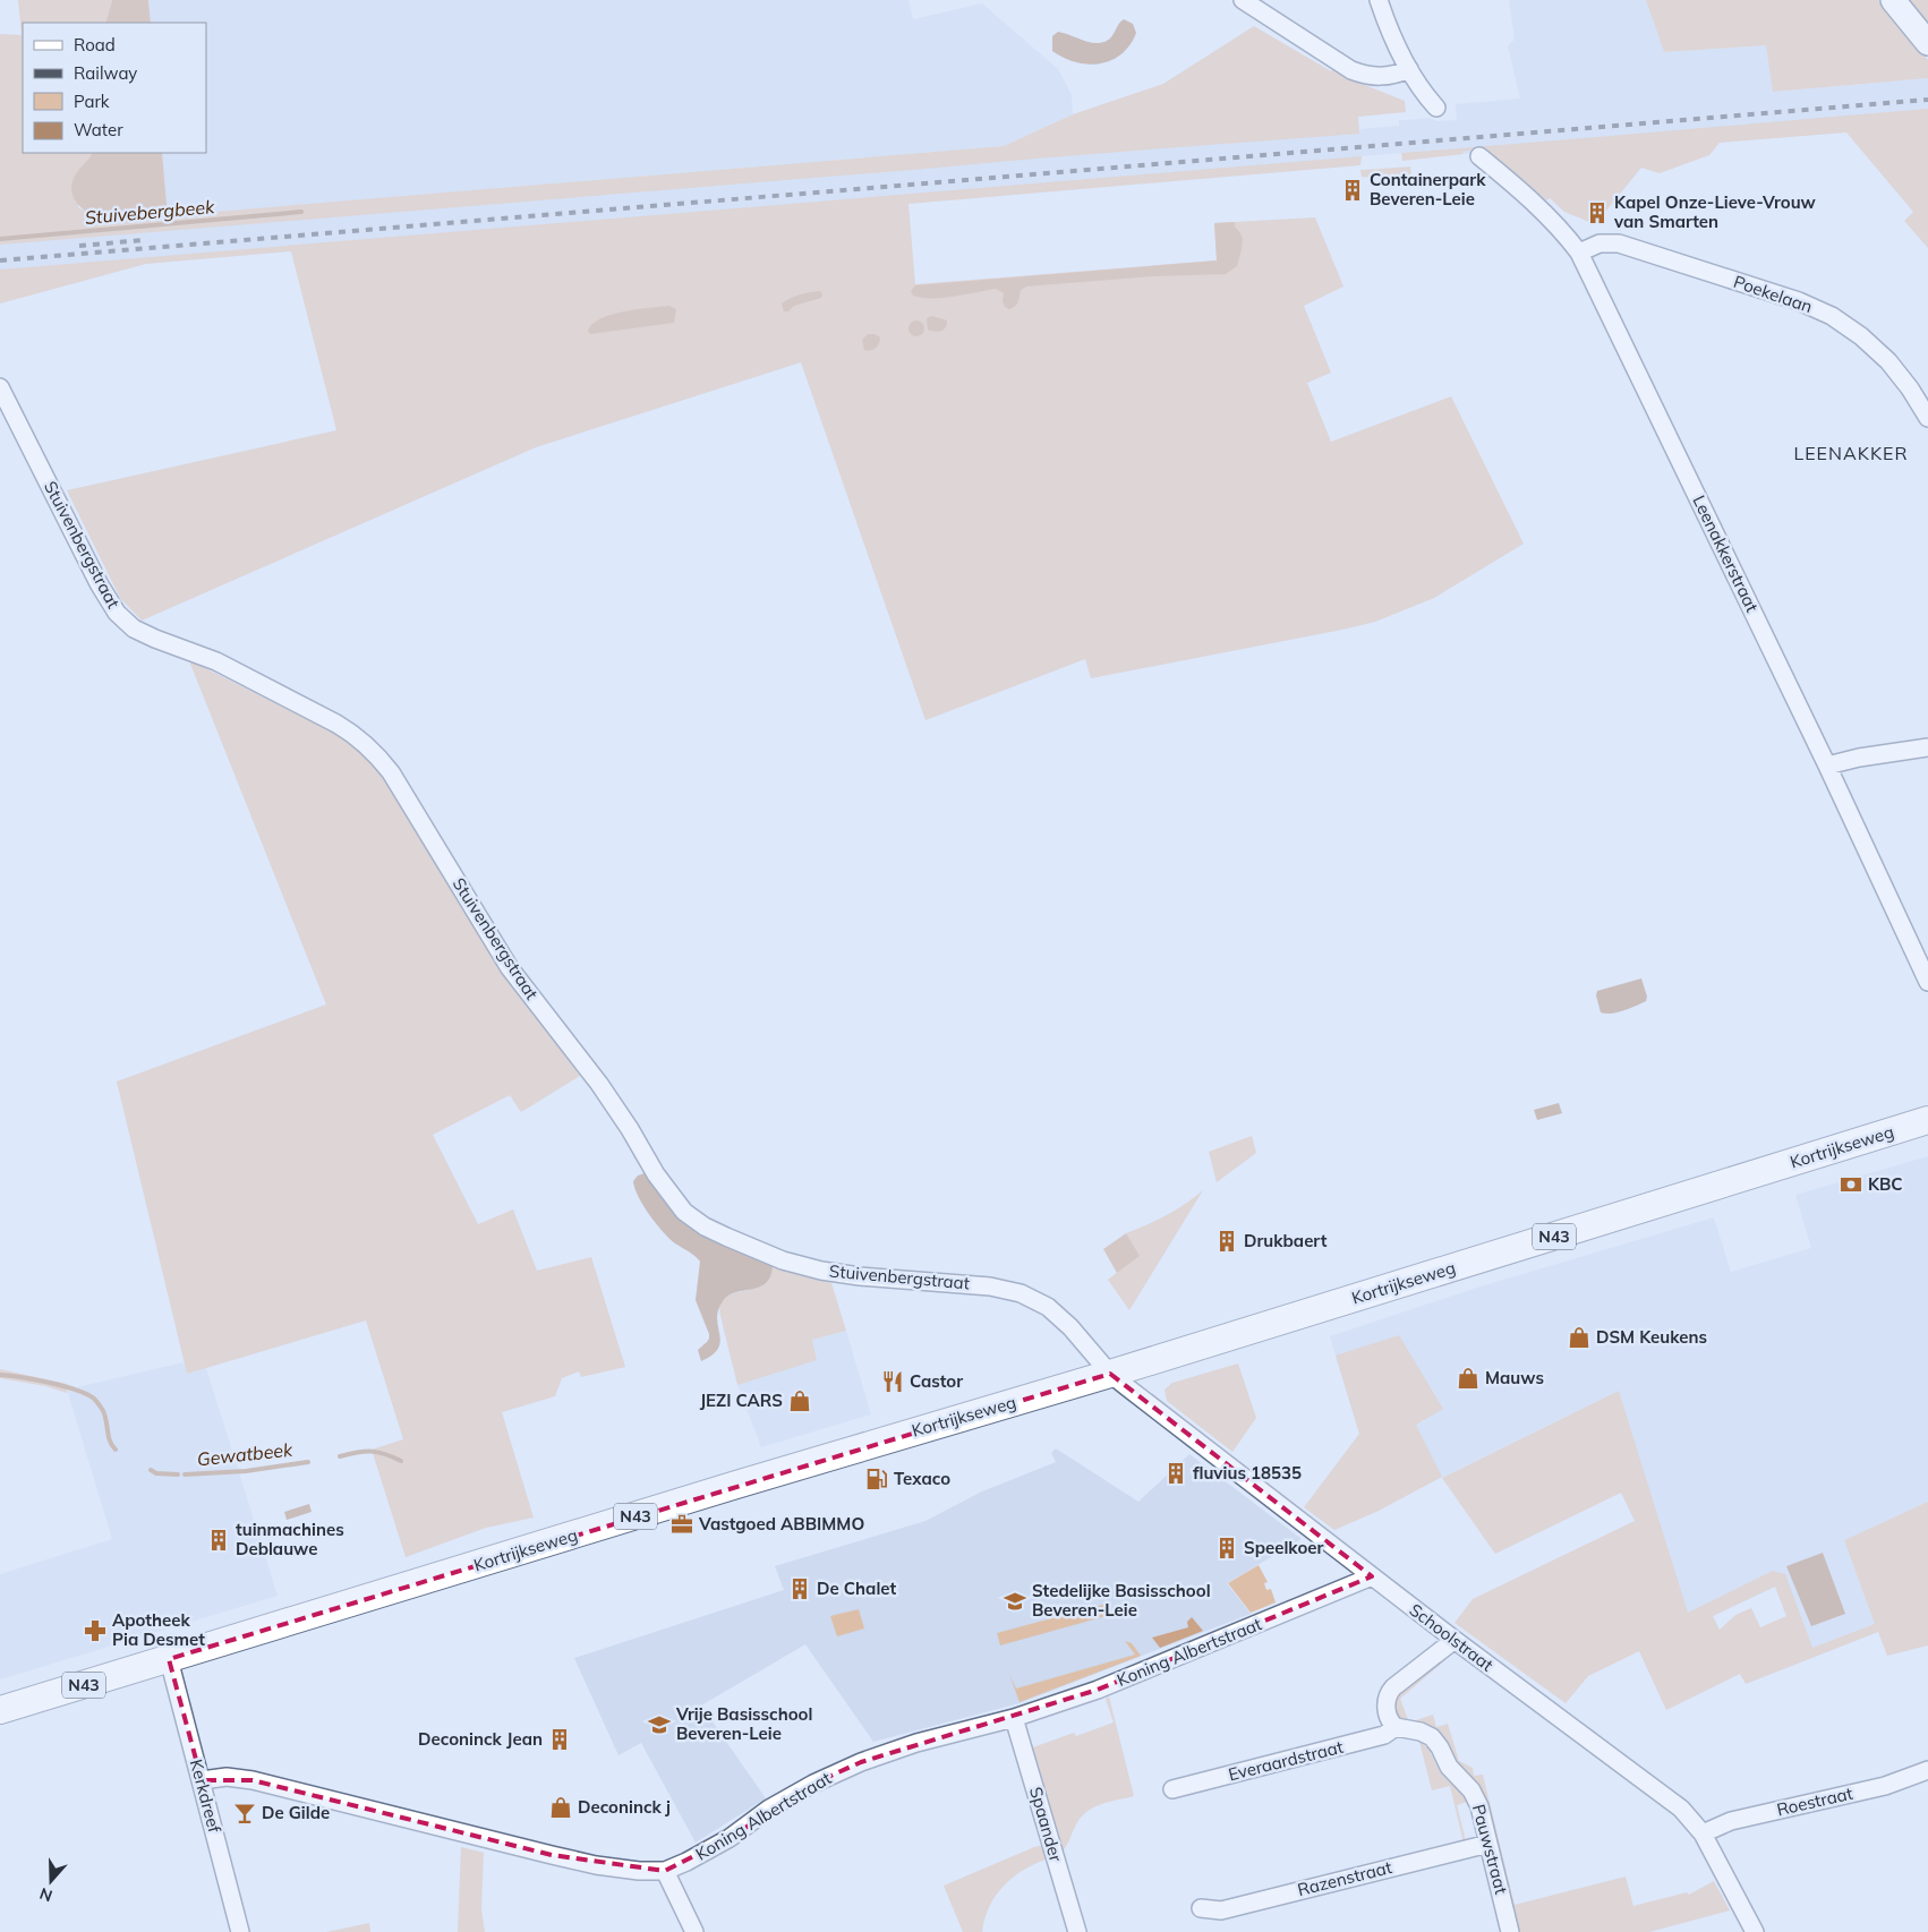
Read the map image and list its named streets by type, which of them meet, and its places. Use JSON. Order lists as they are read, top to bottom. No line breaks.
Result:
{"streets":{"main road":["Kortrijkseweg","N43"],"street":["Poekelaan","Stuivenbergstraat","Leenakkerstraat","Schoolstraat","Koning Albertstraat","Everaardstraat","Kerkdreef","Roestraat","Spaander","Pauwstraat","Razenstraat"]},"crossings":[["Poekelaan","Leenakkerstraat"],["Stuivenbergstraat","Kortrijkseweg"],["Stuivenbergstraat","Schoolstraat"],["Kortrijkseweg","Schoolstraat"],["Kortrijkseweg","Kerkdreef"],["Schoolstraat","Koning Albertstraat"],["Schoolstraat","Roestraat"],["Koning Albertstraat","Kerkdreef"],["Koning Albertstraat","Spaander"],["Everaardstraat","Pauwstraat"],["Pauwstraat","Razenstraat"]],"districts":["LEENAKKER"],"water":["Stuivebergbeek","Gewatbeek"],"places":{"building":["Containerpark Beveren-Leie","Kapel Onze-Lieve-Vrouw van Smarten","Drukbaert","fluvius 18535","tuinmachines Deblauwe","Speelkoer","De Chalet","Deconinck Jean"],"bank":["KBC"],"shop":["DSM Keukens","Mauws","JEZI CARS","Deconinck j"],"restaurant":["Castor"],"fuel station":["Texaco"],"office":["Vastgoed ABBIMMO"],"school or university":["Stedelijke Basisschool Beveren-Leie","Vrije Basisschool Beveren-Leie"],"pharmacy":["Apotheek Pia Desmet"],"bar":["De Gilde"]},"legend":["Road","Railway","Park","Water"],"north":"bottom"}
